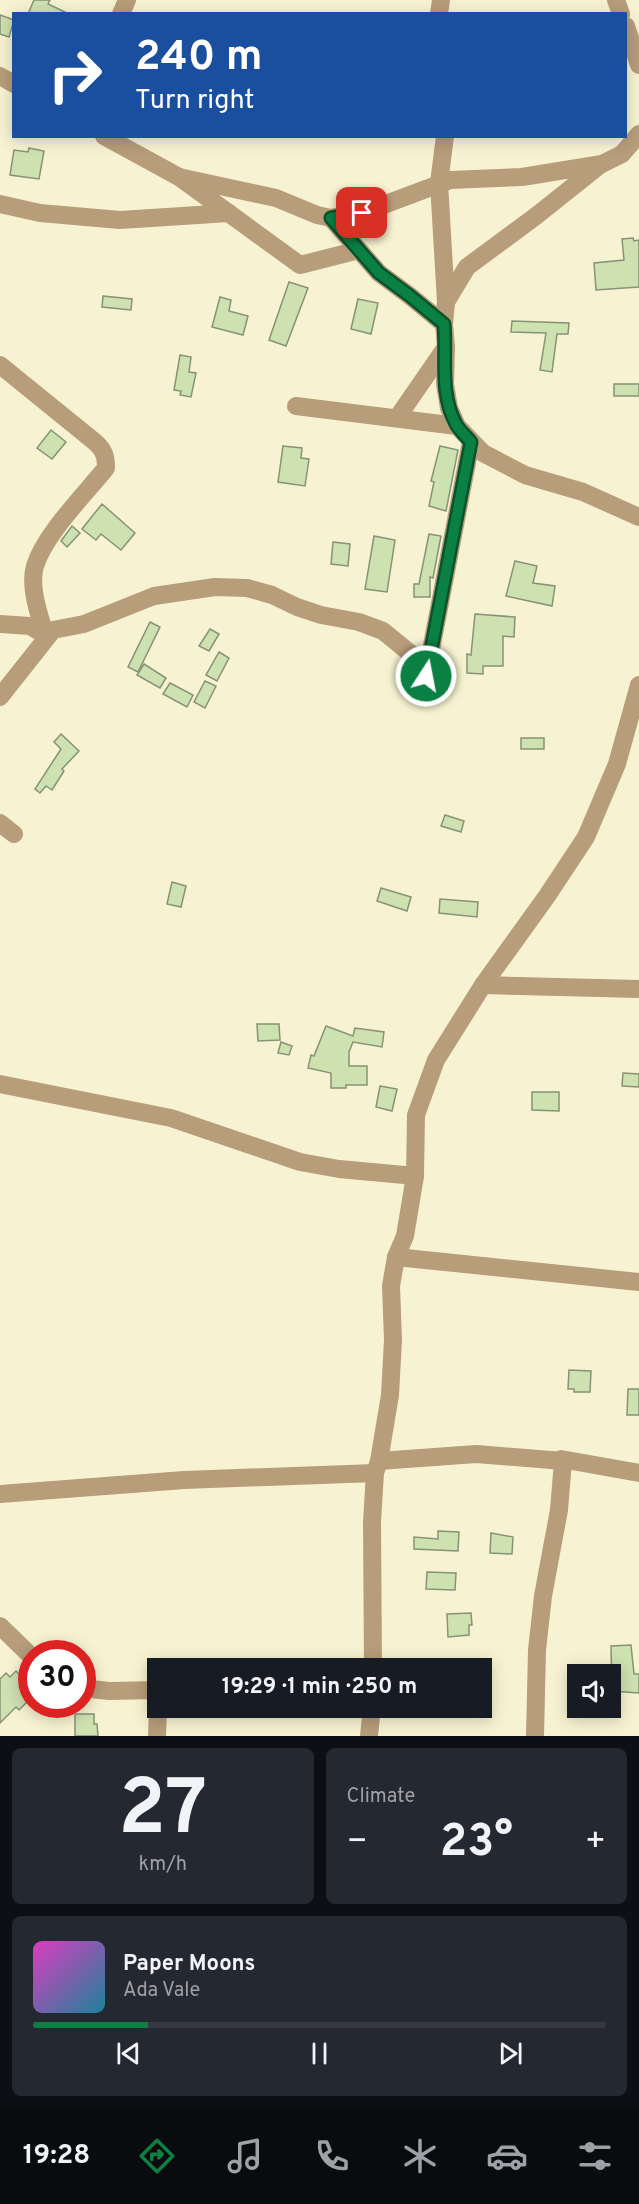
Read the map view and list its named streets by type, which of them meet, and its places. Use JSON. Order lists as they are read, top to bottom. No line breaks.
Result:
{"page":{"turn":["240 m","Turn right"],"limit":"30","trip":"19:29 · 1 min · 250 m","tile":[["27","km/h"],"Climate"],"heat":["−","23°","+"],"song":["Paper Moons","Ada Vale"],"tabs":"19:28"}}
